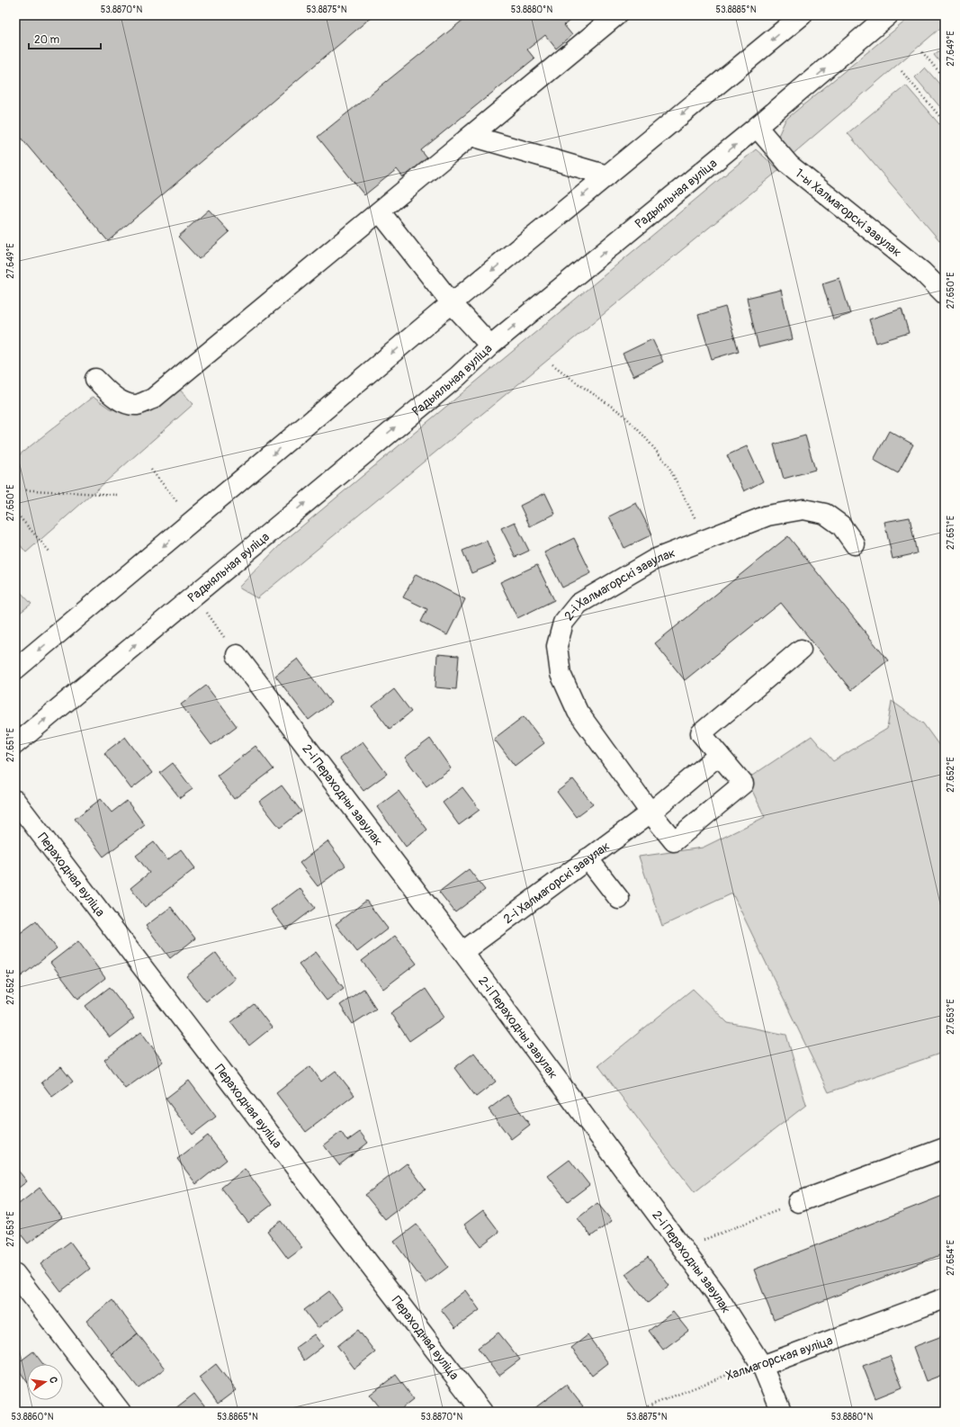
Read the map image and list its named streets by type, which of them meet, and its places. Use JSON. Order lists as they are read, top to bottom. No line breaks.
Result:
{"streets":{"street":["Радыяльная вуліца","1-ы Халмагорскі завулак","2-і Халмагорскі завулак","2-і Пераходны завулак","Пераходная вуліца","Халмагорская вуліца"]},"crossings":[["Радыяльная вуліца","1-ы Халмагорскі завулак"],["2-і Халмагорскі завулак","2-і Пераходны завулак"],["2-і Пераходны завулак","Халмагорская вуліца"]],"scale_bar":"20 m","north":"right","coordinates":["53.8870°N","53.8875°N","53.8880°N","53.8885°N","27.649°E","27.650°E","27.651°E","27.652°E","27.653°E","27.654°E","53.8860°N","53.8865°N"]}
